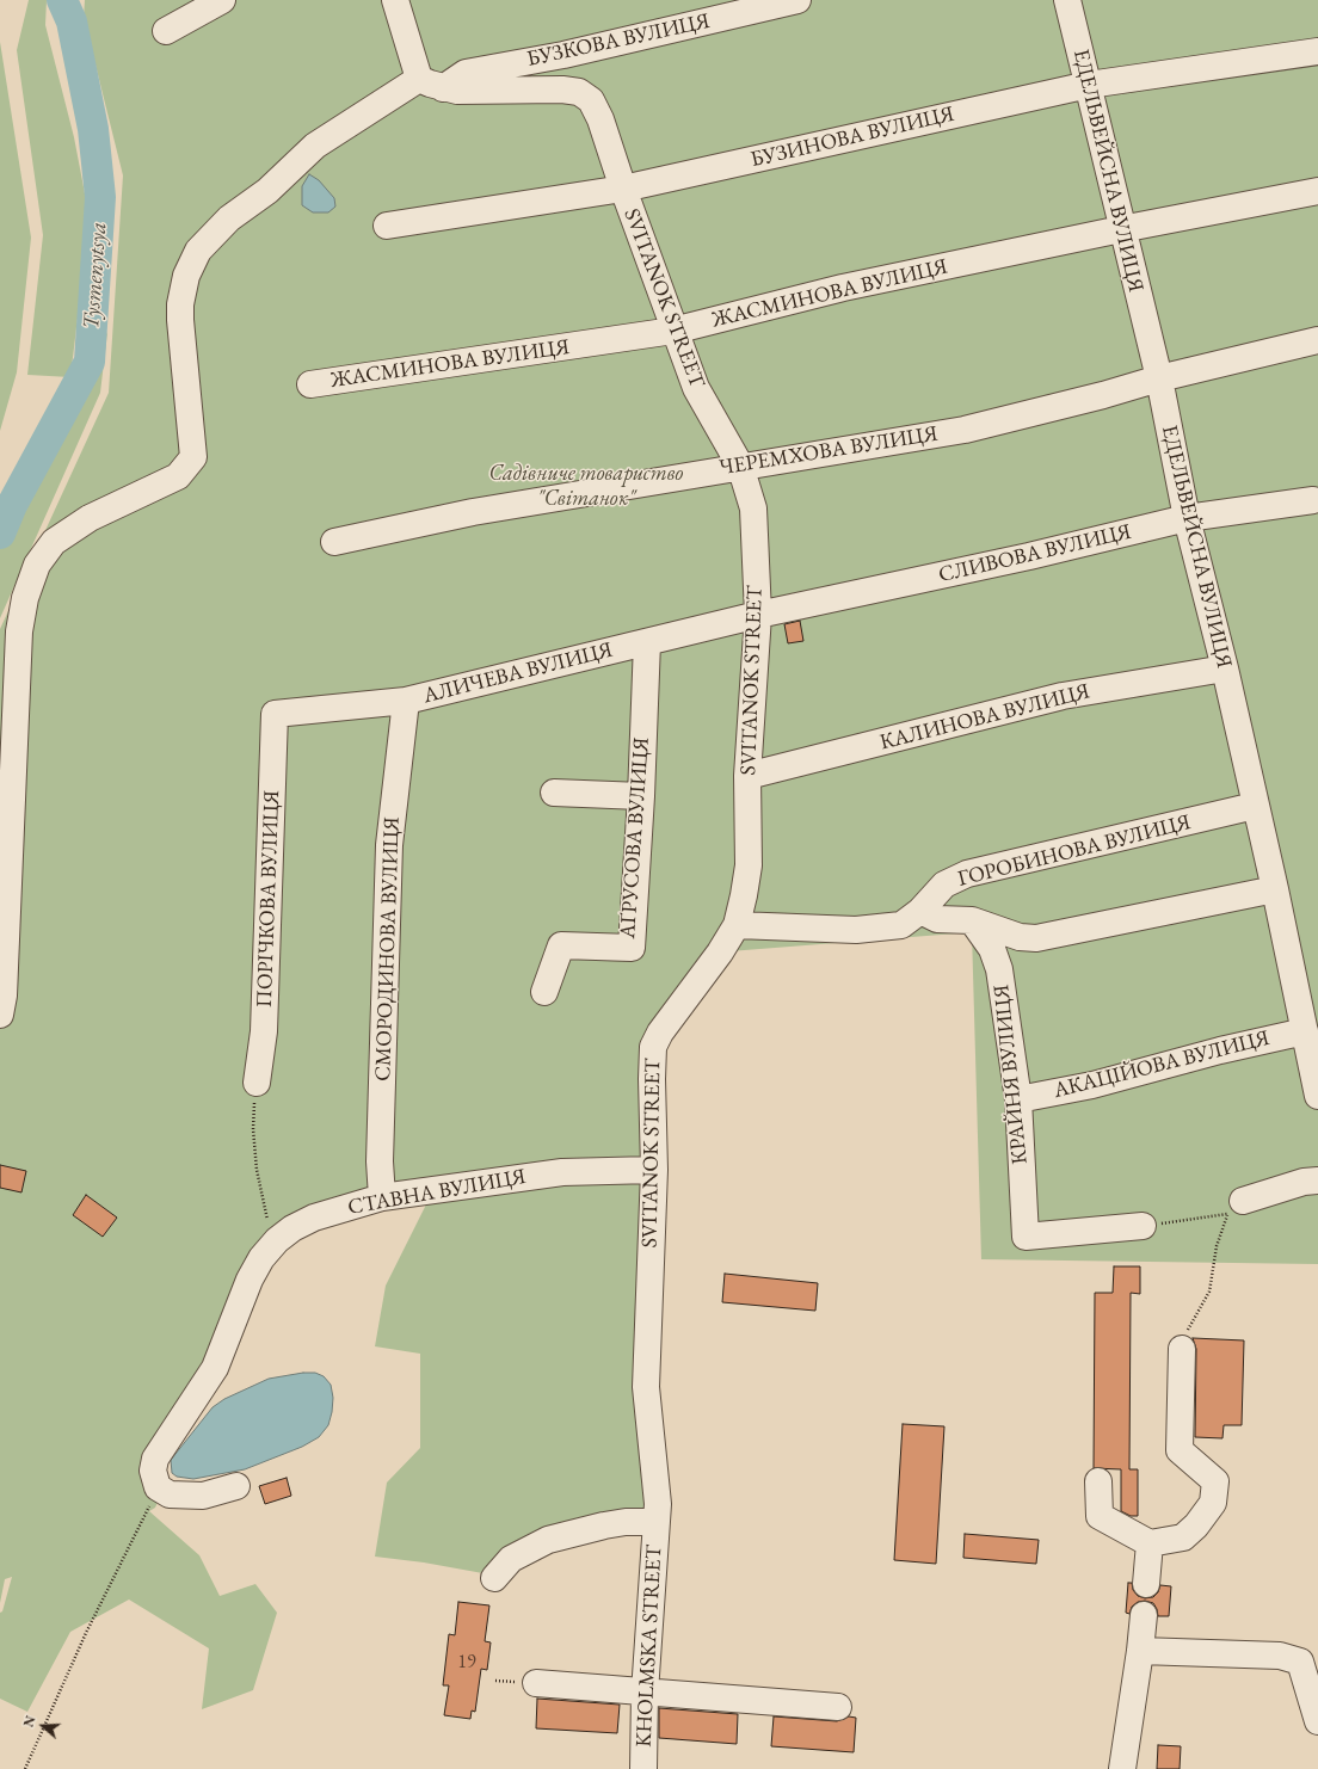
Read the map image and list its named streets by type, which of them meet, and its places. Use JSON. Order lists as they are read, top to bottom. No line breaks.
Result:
{"streets":{"street":["БУЗКОВА ВУЛИЦЯ","БУЗИНОВА ВУЛИЦЯ","ЕДЕЛЬВЕЙСНА ВУЛИЦЯ","ЖАСМИНОВА ВУЛИЦЯ","SVITANOK STREET","ЧЕРЕМХОВА ВУЛИЦЯ","СЛИВОВА ВУЛИЦЯ","АЛИЧЕВА ВУЛИЦЯ","КАЛИНОВА ВУЛИЦЯ","АҐРУСОВА ВУЛИЦЯ","ГОРОБИНОВА ВУЛИЦЯ","ПОРІЧКОВА ВУЛИЦЯ","СМОРОДИНОВА ВУЛИЦЯ","АКАЦІЙОВА ВУЛИЦЯ","КРАЙНЯ ВУЛИЦЯ","СТАВНА ВУЛИЦЯ","KHOLMSKA STREET"]},"crossings":[["БУЗКОВА ВУЛИЦЯ","SVITANOK STREET"],["БУЗИНОВА ВУЛИЦЯ","ЕДЕЛЬВЕЙСНА ВУЛИЦЯ"],["БУЗИНОВА ВУЛИЦЯ","SVITANOK STREET"],["ЕДЕЛЬВЕЙСНА ВУЛИЦЯ","ЖАСМИНОВА ВУЛИЦЯ"],["ЕДЕЛЬВЕЙСНА ВУЛИЦЯ","ЧЕРЕМХОВА ВУЛИЦЯ"],["ЕДЕЛЬВЕЙСНА ВУЛИЦЯ","СЛИВОВА ВУЛИЦЯ"],["ЕДЕЛЬВЕЙСНА ВУЛИЦЯ","КАЛИНОВА ВУЛИЦЯ"],["ЕДЕЛЬВЕЙСНА ВУЛИЦЯ","ГОРОБИНОВА ВУЛИЦЯ"],["ЕДЕЛЬВЕЙСНА ВУЛИЦЯ","АКАЦІЙОВА ВУЛИЦЯ"],["ЖАСМИНОВА ВУЛИЦЯ","SVITANOK STREET"],["SVITANOK STREET","ЧЕРЕМХОВА ВУЛИЦЯ"],["SVITANOK STREET","СЛИВОВА ВУЛИЦЯ"],["SVITANOK STREET","АЛИЧЕВА ВУЛИЦЯ"],["SVITANOK STREET","КАЛИНОВА ВУЛИЦЯ"],["SVITANOK STREET","ГОРОБИНОВА ВУЛИЦЯ"],["SVITANOK STREET","СТАВНА ВУЛИЦЯ"],["SVITANOK STREET","KHOLMSKA STREET"],["СЛИВОВА ВУЛИЦЯ","АЛИЧЕВА ВУЛИЦЯ"],["АЛИЧЕВА ВУЛИЦЯ","АҐРУСОВА ВУЛИЦЯ"],["АЛИЧЕВА ВУЛИЦЯ","ПОРІЧКОВА ВУЛИЦЯ"],["АЛИЧЕВА ВУЛИЦЯ","СМОРОДИНОВА ВУЛИЦЯ"],["СМОРОДИНОВА ВУЛИЦЯ","СТАВНА ВУЛИЦЯ"],["АКАЦІЙОВА ВУЛИЦЯ","КРАЙНЯ ВУЛИЦЯ"]],"water":["Tysmenytsya"],"parks":["Садівниче товариство \"Світанок\""],"house_numbers":["19"],"north":"left"}
